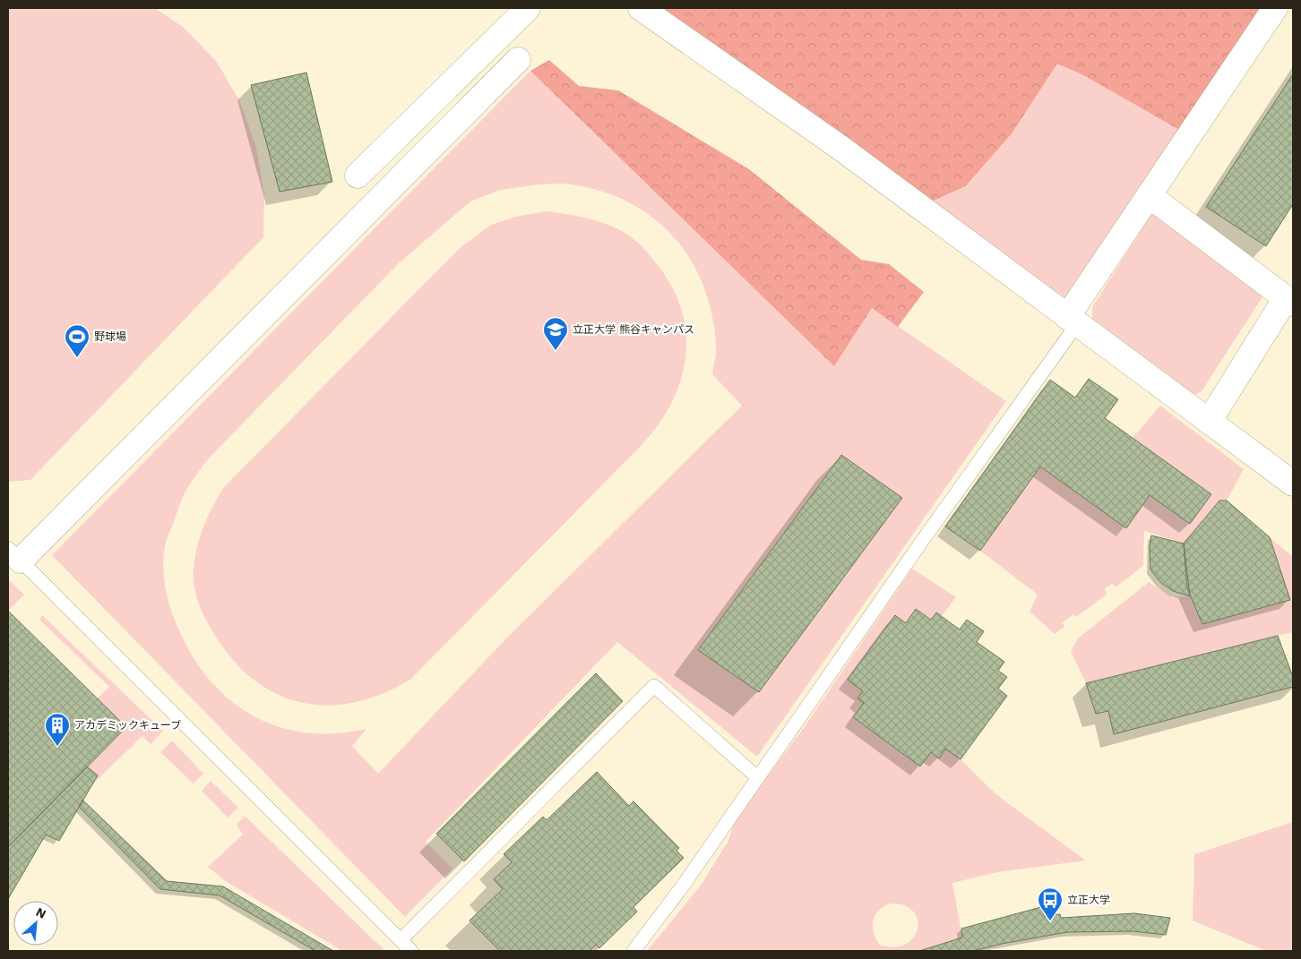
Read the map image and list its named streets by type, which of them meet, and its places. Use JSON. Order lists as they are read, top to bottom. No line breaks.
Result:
{"places":{"school or university":["立正大学 熊谷キャンパス"],"sports":["野球場"],"building":["アカデミックキューブ"],"bus stop":["立正大学"]},"north":"top right"}
